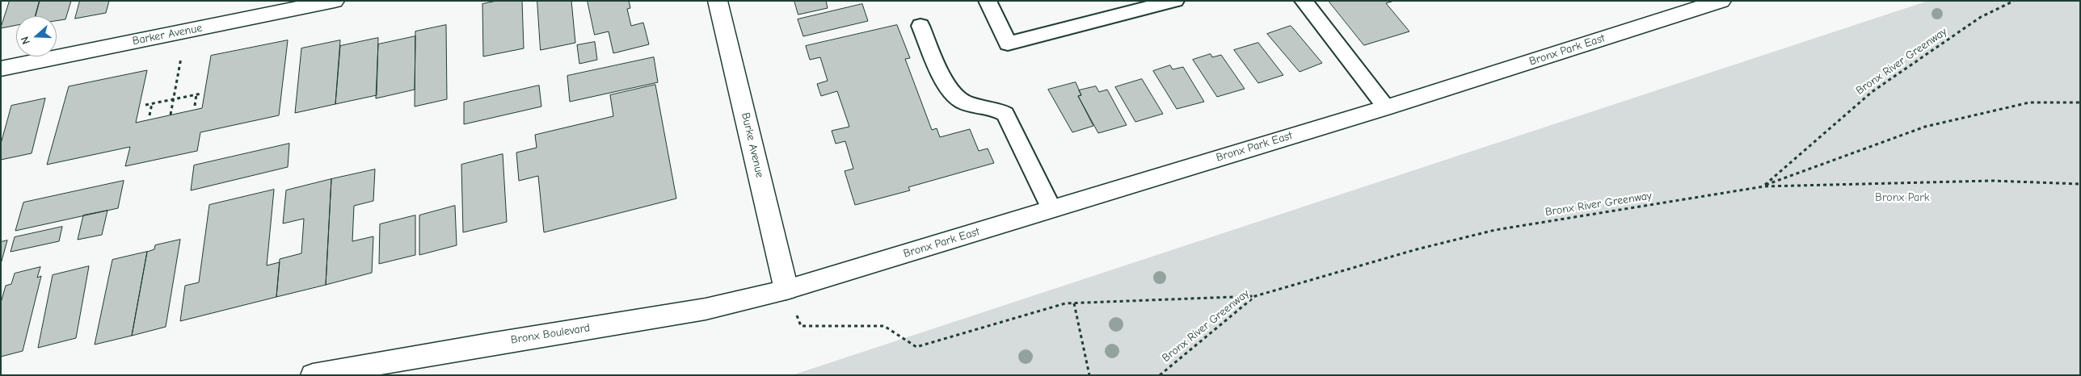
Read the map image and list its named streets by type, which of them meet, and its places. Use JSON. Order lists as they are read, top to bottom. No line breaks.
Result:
{"streets":{"street":["Barker Avenue","Bronx Park East","Burke Avenue","Bronx Boulevard"],"path":["Bronx River Greenway"]},"crossings":[["Bronx Park East","Burke Avenue"],["Bronx Park East","Bronx Boulevard"],["Burke Avenue","Bronx Boulevard"]],"parks":["Bronx Park"],"north":"left"}
